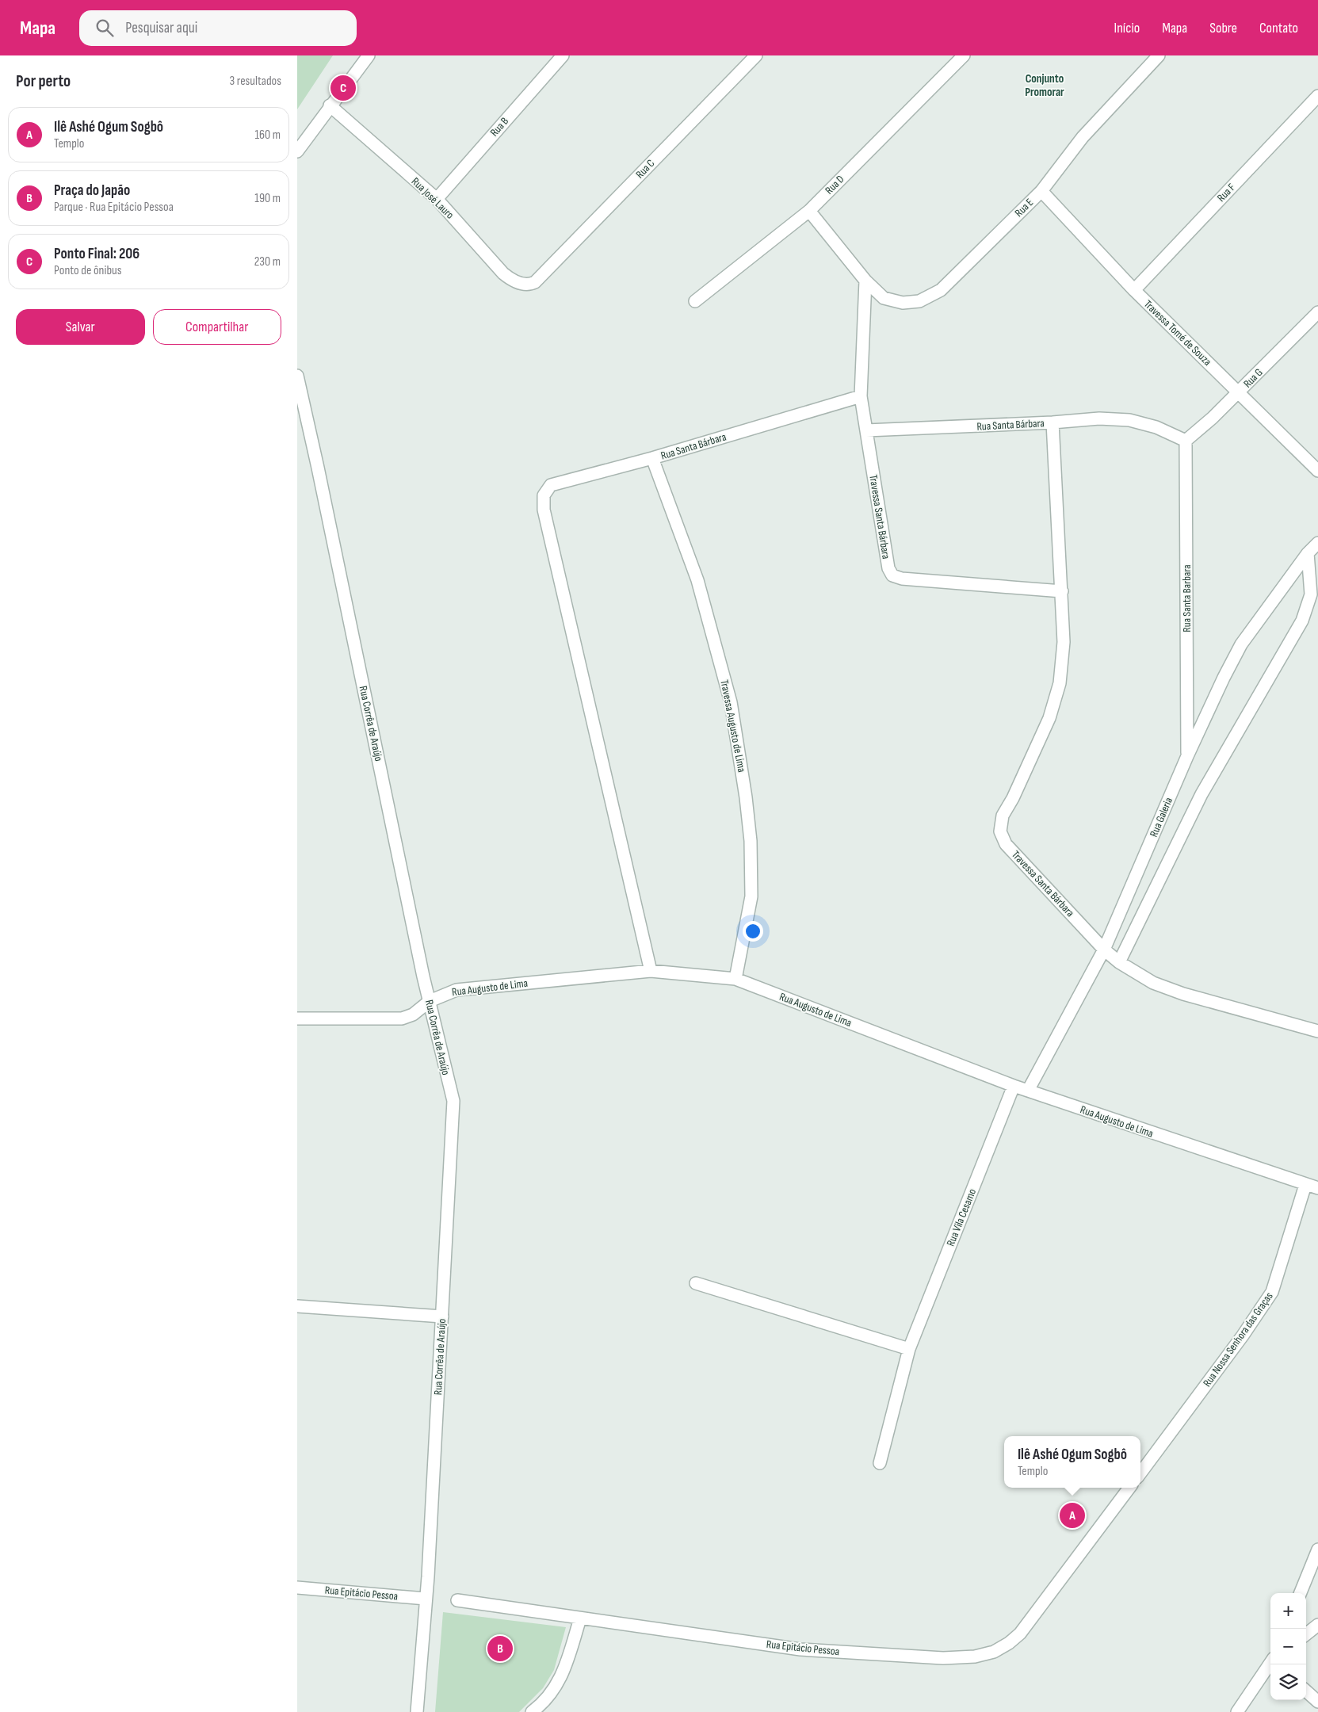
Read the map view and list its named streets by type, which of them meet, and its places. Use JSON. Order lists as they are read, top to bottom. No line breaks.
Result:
{"streets":{"street":["Rua B","Rua C","Rua D","Rua F","Rua José Lauro","Rua E","Travessa Tomé de Souza","Rua G","Rua Santa Bárbara","Travessa Santa Bárbara","Rua Santa Barbara","Rua Corrêa de Araújo","Travessa Augusto de Lima","Rua Galeria","Rua Augusto de Lima","Rua Vila Cesamo","Rua Nossa Senhora das Graças","Rua Epitácio Pessoa"]},"crossings":[["Rua B","Rua José Lauro"],["Rua C","Rua José Lauro"],["Rua F","Travessa Tomé de Souza"],["Rua E","Travessa Tomé de Souza"],["Travessa Tomé de Souza","Rua G"],["Rua G","Rua Santa Bárbara"],["Rua G","Rua Santa Barbara"],["Rua Santa Bárbara","Travessa Santa Bárbara"],["Rua Santa Bárbara","Rua Santa Barbara"],["Rua Santa Bárbara","Travessa Augusto de Lima"],["Rua Santa Bárbara","Rua Augusto de Lima"],["Travessa Santa Bárbara","Rua Galeria"],["Rua Santa Barbara","Rua Galeria"],["Rua Corrêa de Araújo","Rua Augusto de Lima"],["Rua Corrêa de Araújo","Rua Epitácio Pessoa"],["Travessa Augusto de Lima","Rua Augusto de Lima"],["Rua Galeria","Rua Augusto de Lima"],["Rua Augusto de Lima","Rua Vila Cesamo"],["Rua Augusto de Lima","Rua Nossa Senhora das Graças"]],"districts":["Conjunto Promorar"],"page":{"header":"Mapa","search":"Pesquisar aqui","nav":["Início","Mapa","Sobre","Contato"],"heading":["Por perto","3 resultados"],"pins":["C","A","B"],"list":[{"mark":"A","name":"Ilê Ashé Ogum Sogbô","note":"Templo","value":"160 m"},{"mark":"B","name":"Praça do Japão","note":"Parque · Rua Epitácio Pessoa","value":"190 m"},{"mark":"C","name":"Ponto Final: 206","note":"Ponto de ônibus","value":"230 m"}],"buttons":["Salvar","Compartilhar"],"popup":["Ilê Ashé Ogum Sogbô","Templo"],"map_buttons":["+","−"]}}
